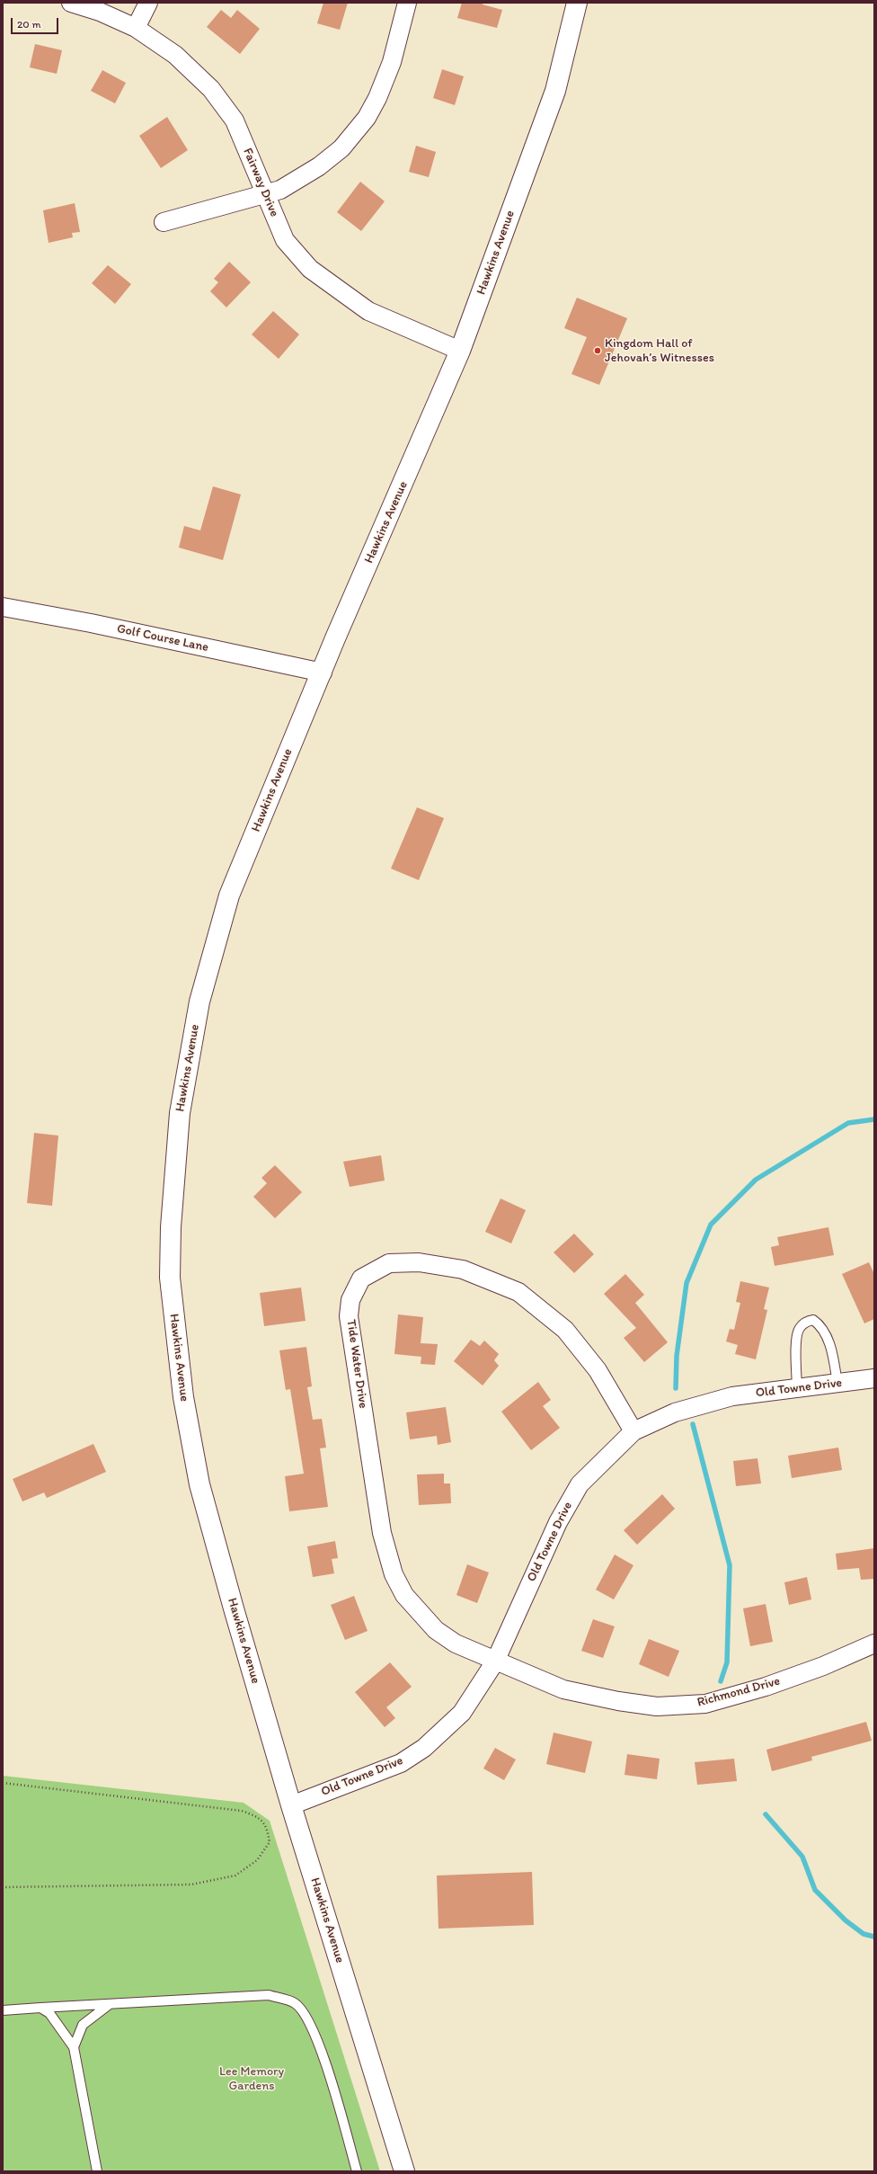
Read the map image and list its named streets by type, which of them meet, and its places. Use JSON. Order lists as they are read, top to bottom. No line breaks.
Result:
{"streets":{"main road":["Hawkins Avenue"],"street":["Fairway Drive","Golf Course Lane","Tide Water Drive","Old Towne Drive","Richmond Drive"]},"crossings":[["Fairway Drive","Hawkins Avenue"],["Hawkins Avenue","Golf Course Lane"],["Hawkins Avenue","Old Towne Drive"],["Tide Water Drive","Old Towne Drive"],["Tide Water Drive","Richmond Drive"],["Old Towne Drive","Richmond Drive"]],"parks":["Lee Memory Gardens"],"places":["Kingdom Hall of Jehovah’s Witnesses"],"scale_bar":"20 m"}
